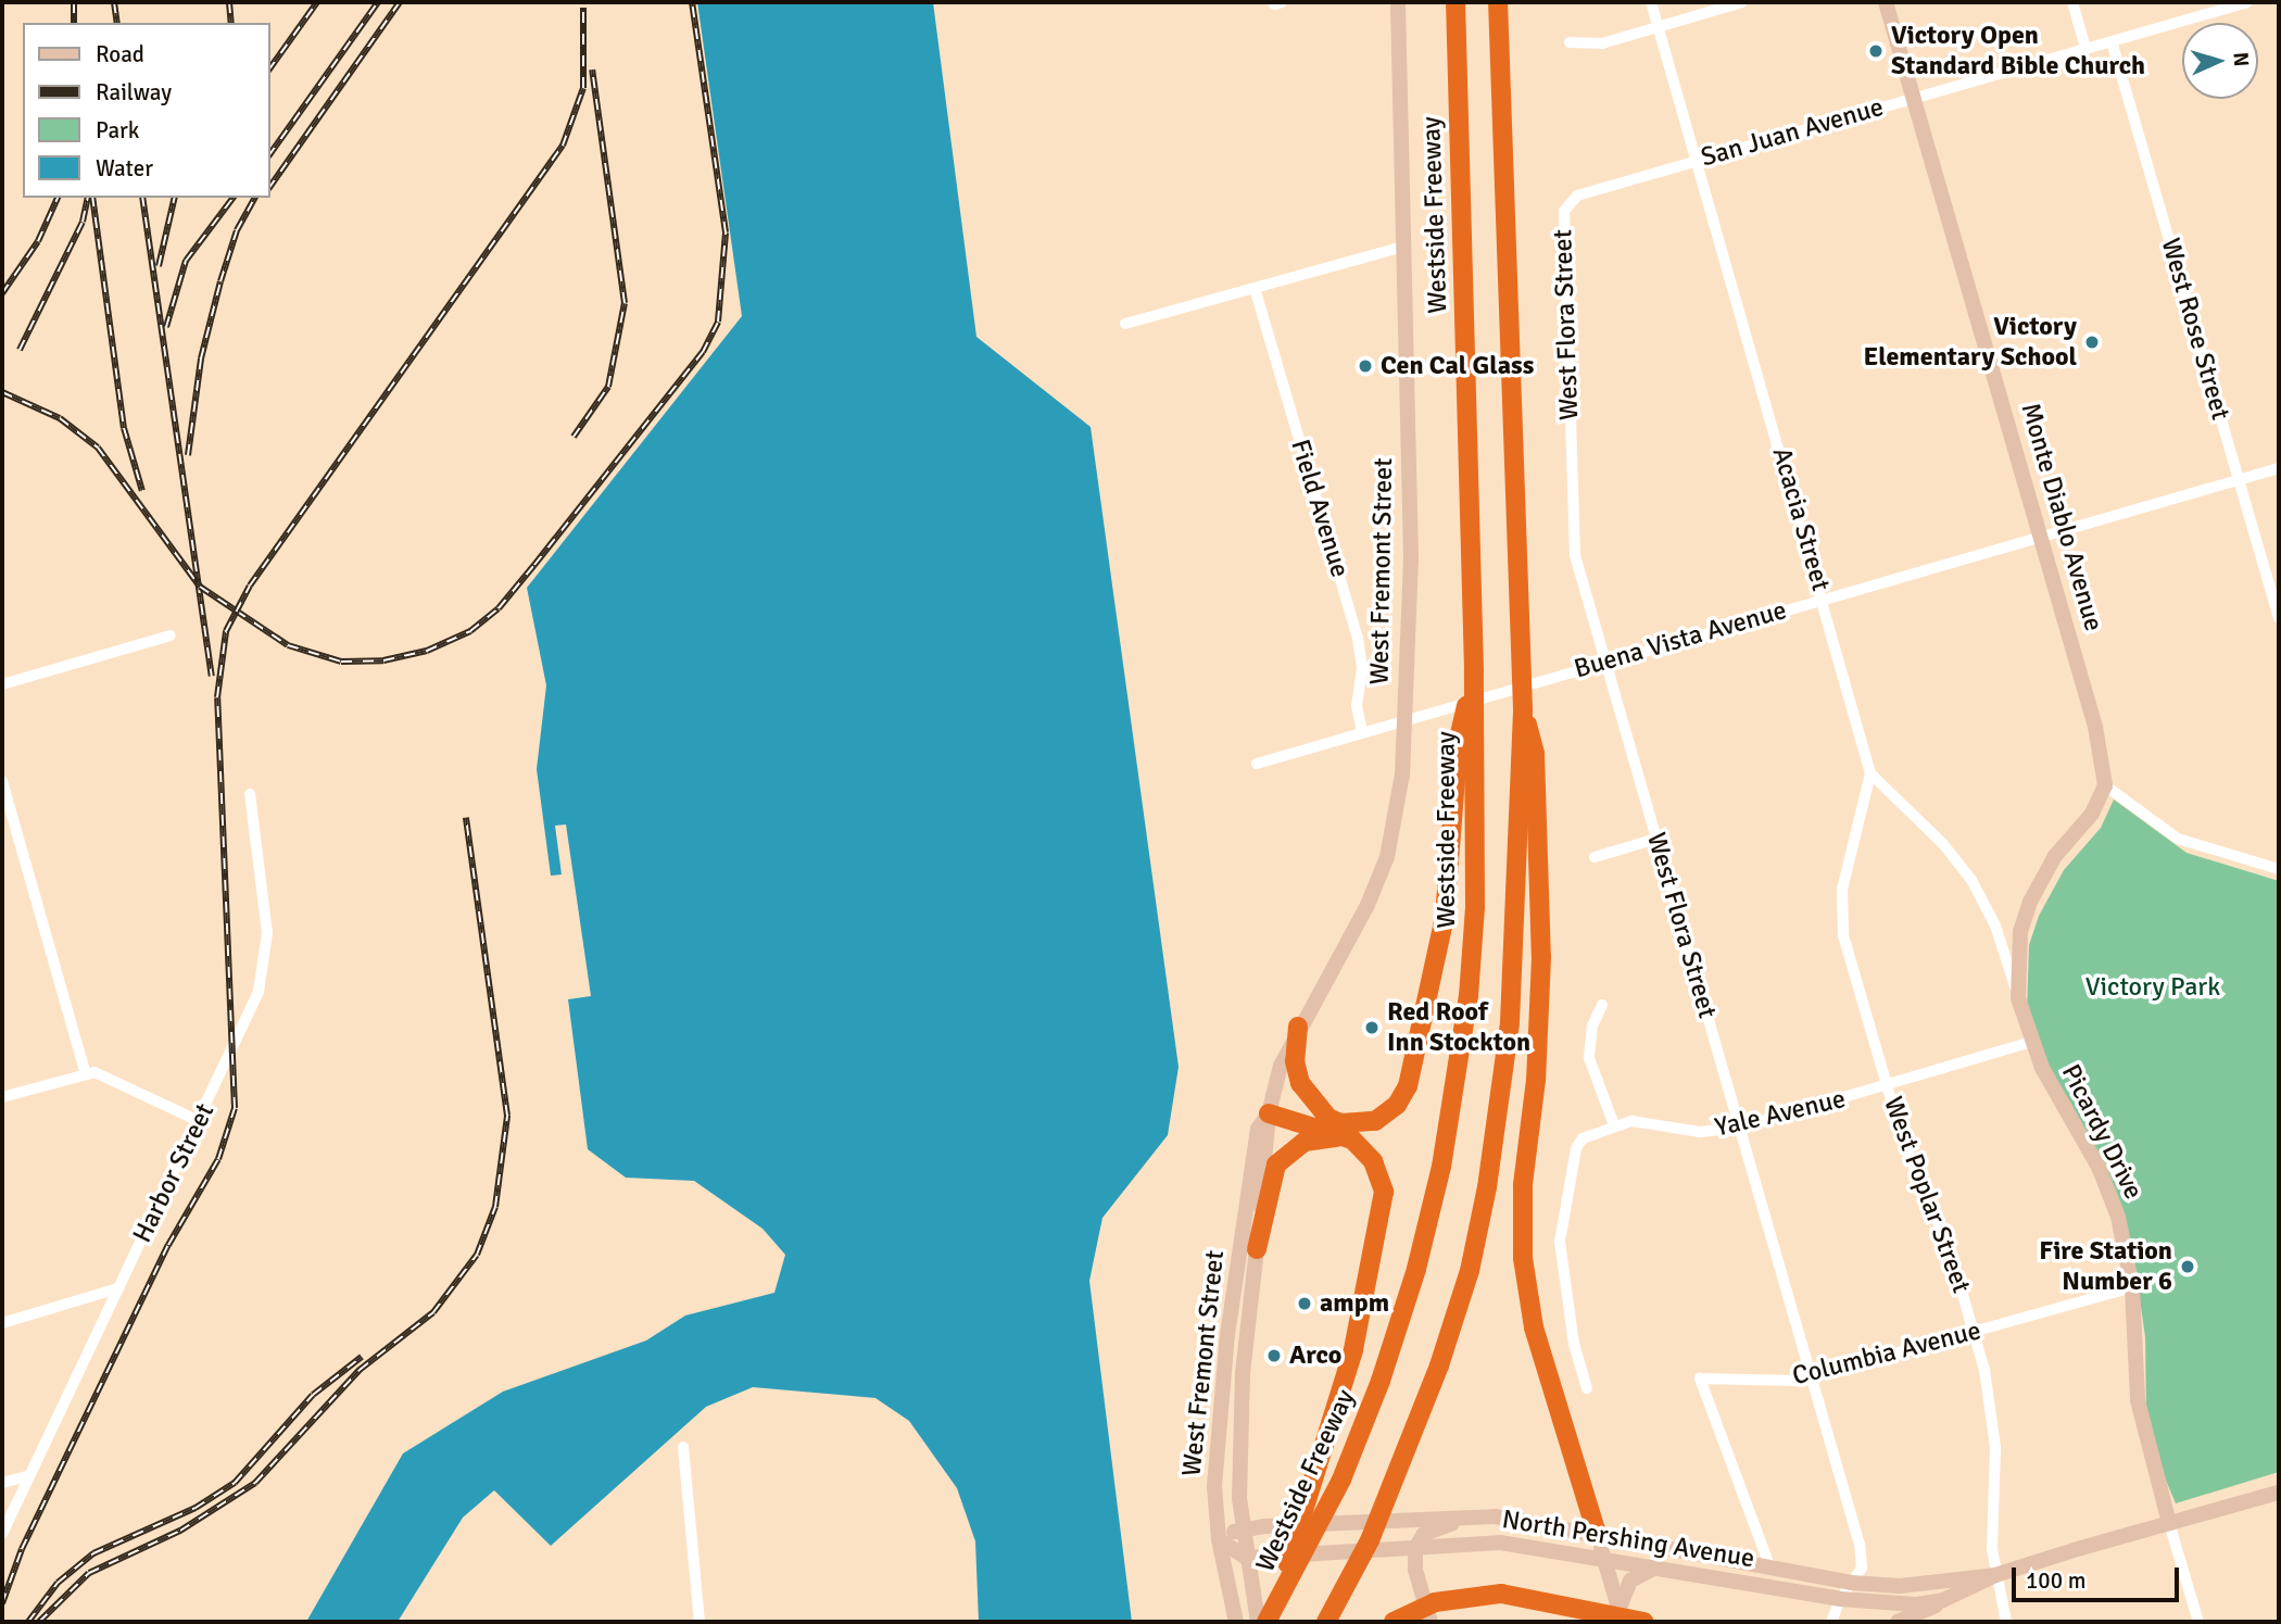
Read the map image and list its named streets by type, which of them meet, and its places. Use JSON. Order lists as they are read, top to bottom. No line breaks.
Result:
{"streets":{"highway":["Westside Freeway"],"street":["San Juan Avenue","West Flora Street","West Rose Street","Field Avenue","Monte Diablo Avenue","Acacia Street","West Fremont Street","Buena Vista Avenue","Yale Avenue","Picardy Drive","Harbor Street","West Poplar Street","Columbia Avenue","North Pershing Avenue"]},"crossings":[["San Juan Avenue","West Flora Street"],["San Juan Avenue","West Rose Street"],["San Juan Avenue","Monte Diablo Avenue"],["San Juan Avenue","Acacia Street"],["Westside Freeway","West Fremont Street"],["West Flora Street","Buena Vista Avenue"],["West Flora Street","Yale Avenue"],["West Flora Street","Columbia Avenue"],["West Flora Street","North Pershing Avenue"],["West Rose Street","Buena Vista Avenue"],["Field Avenue","Buena Vista Avenue"],["Monte Diablo Avenue","Buena Vista Avenue"],["Monte Diablo Avenue","Picardy Drive"],["Acacia Street","Buena Vista Avenue"],["Acacia Street","West Poplar Street"],["West Fremont Street","Buena Vista Avenue"],["West Fremont Street","North Pershing Avenue"],["Yale Avenue","Picardy Drive"],["Yale Avenue","West Poplar Street"],["Picardy Drive","Columbia Avenue"],["Picardy Drive","North Pershing Avenue"],["West Poplar Street","Columbia Avenue"],["West Poplar Street","North Pershing Avenue"],["Columbia Avenue","North Pershing Avenue"]],"parks":["Victory Park"],"places":["Victory Open Standard Bible Church","Victory Elementary School","Cen Cal Glass","Red Roof Inn Stockton","Fire Station Number 6","ampm","Arco"],"legend":["Road","Railway","Park","Water"],"scale_bar":"100 m","north":"right"}
